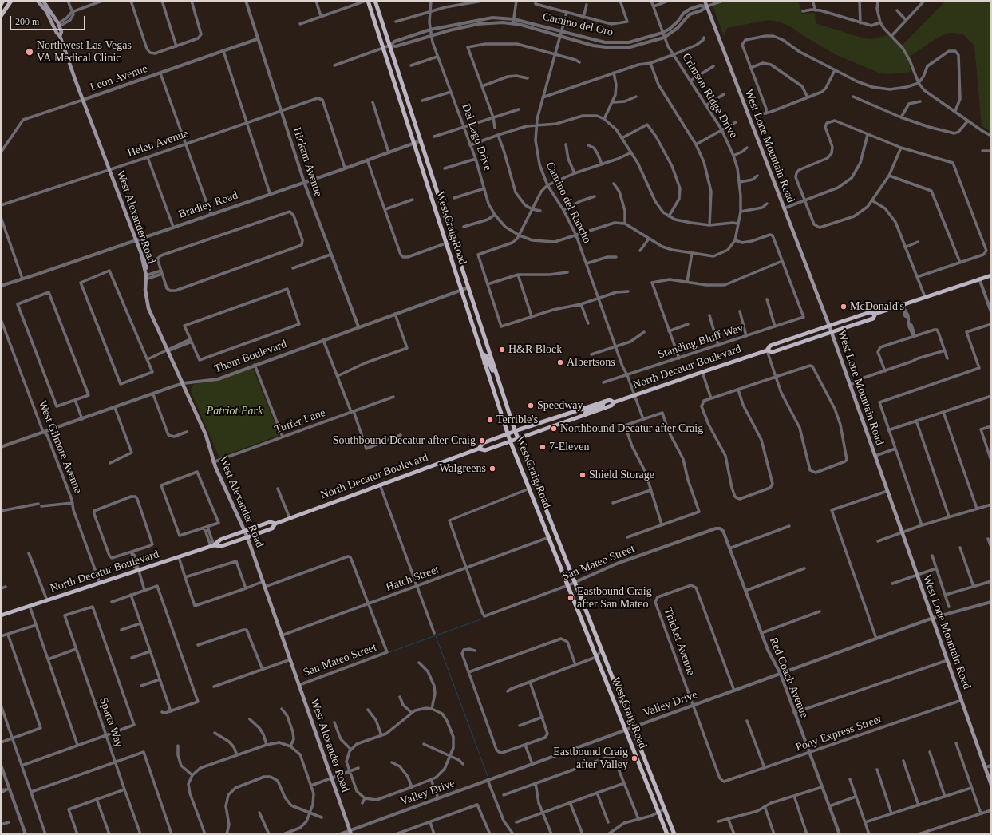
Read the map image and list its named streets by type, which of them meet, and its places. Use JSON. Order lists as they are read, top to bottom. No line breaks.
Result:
{"streets":{"main road":["West Lone Mountain Road","West Alexander Road","West Craig Road","North Decatur Boulevard"],"street":["Camino del Oro","Leon Avenue","Crimson Ridge Drive","Del Lago Drive","Helen Avenue","Hickam Avenue","Camino del Rancho","Bradley Road","Standing Bluff Way","Thom Boulevard","Tuffer Lane","West Gilmore Avenue","San Mateo Street","Hatch Street","Thicket Avenue","Red Coach Avenue","Valley Drive","Sparta Way","Pony Express Street"]},"crossings":[["Camino del Oro","Crimson Ridge Drive"],["Camino del Oro","Del Lago Drive"],["Camino del Oro","West Lone Mountain Road"],["Camino del Oro","Camino del Rancho"],["Camino del Oro","West Craig Road"],["Leon Avenue","Hickam Avenue"],["Leon Avenue","West Alexander Road"],["Del Lago Drive","Camino del Rancho"],["Helen Avenue","Hickam Avenue"],["Helen Avenue","Bradley Road"],["Helen Avenue","West Alexander Road"],["West Lone Mountain Road","North Decatur Boulevard"],["West Lone Mountain Road","Valley Drive"],["West Lone Mountain Road","Pony Express Street"],["Hickam Avenue","Bradley Road"],["Hickam Avenue","Thom Boulevard"],["Camino del Rancho","Standing Bluff Way"],["Camino del Rancho","North Decatur Boulevard"],["Bradley Road","West Alexander Road"],["Bradley Road","West Craig Road"],["West Alexander Road","Thom Boulevard"],["West Alexander Road","North Decatur Boulevard"],["West Alexander Road","Tuffer Lane"],["West Alexander Road","San Mateo Street"],["West Alexander Road","Hatch Street"],["West Alexander Road","Valley Drive"],["West Craig Road","Thom Boulevard"],["West Craig Road","North Decatur Boulevard"],["West Craig Road","San Mateo Street"],["West Craig Road","Hatch Street"],["West Craig Road","Valley Drive"],["Thom Boulevard","West Gilmore Avenue"],["North Decatur Boulevard","West Gilmore Avenue"],["San Mateo Street","Hatch Street"],["San Mateo Street","Red Coach Avenue"],["Thicket Avenue","Valley Drive"],["Thicket Avenue","Pony Express Street"],["Red Coach Avenue","Valley Drive"],["Red Coach Avenue","Pony Express Street"]],"parks":["Patriot Park"],"places":["Northwest Las Vegas VA Medical Clinic","McDonald's","H&R Block","Albertsons","Speedway","Terrible's","Northbound Decatur after Craig","Southbound Decatur after Craig","7-Eleven","Walgreens","Shield Storage","Eastbound Craig after San Mateo","Eastbound Craig after Valley"],"scale_bar":"200 m"}
